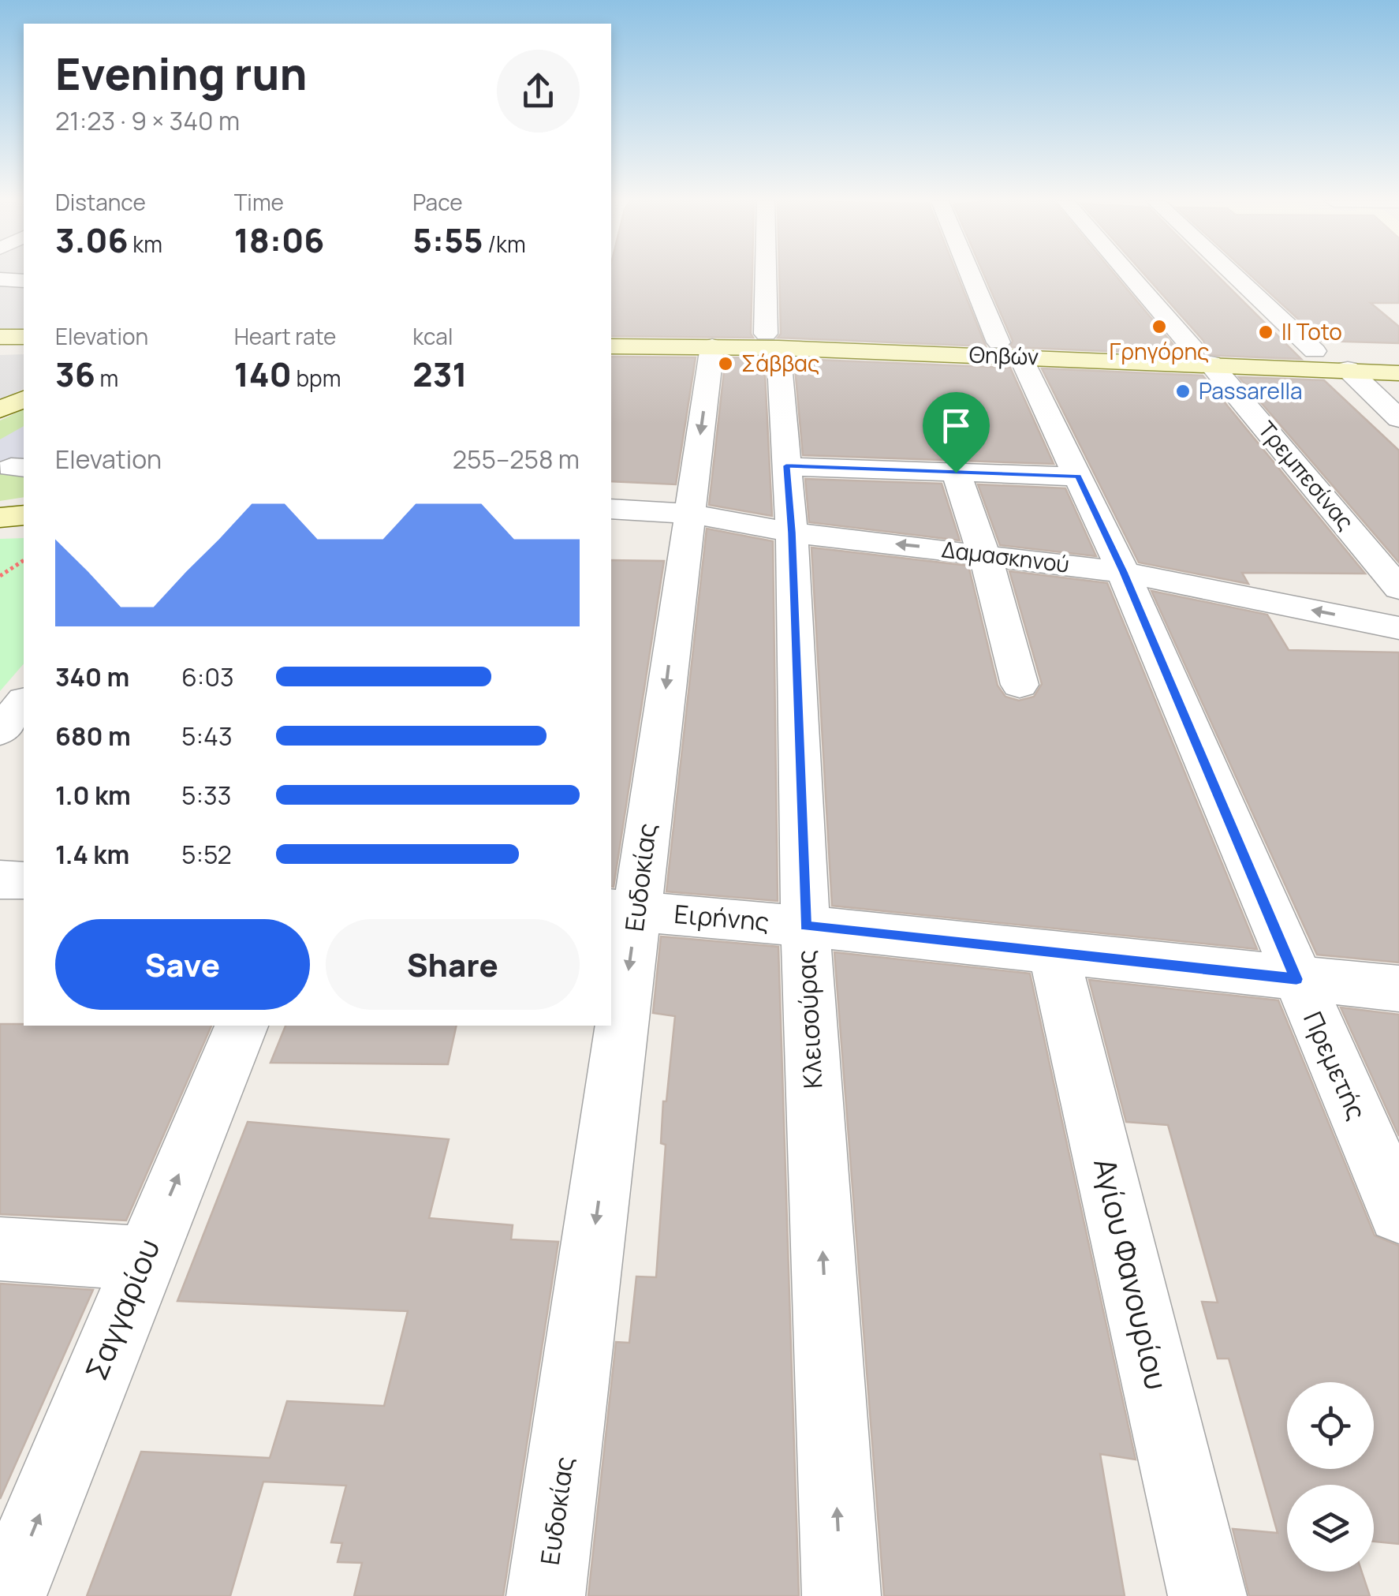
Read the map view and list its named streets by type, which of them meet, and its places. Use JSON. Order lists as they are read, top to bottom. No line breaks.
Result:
{"streets":{"main road":["Θηβών"],"street":["Τρεμπεσίνας","Δαμασκηνού","Ευδοκίας","Ειρήνης","Κλεισούρας","Πρεμετής","Αγίου Φανουρίου","Σαγγαρίου"]},"crossings":[["Θηβών","Τρεμπεσίνας"],["Θηβών","Ευδοκίας"],["Θηβών","Κλεισούρας"],["Θηβών","Πρεμετής"],["Δαμασκηνού","Ευδοκίας"],["Δαμασκηνού","Κλεισούρας"],["Δαμασκηνού","Πρεμετής"],["Ευδοκίας","Ειρήνης"],["Ειρήνης","Κλεισούρας"],["Ειρήνης","Πρεμετής"],["Ειρήνης","Αγίου Φανουρίου"]],"one_way":["Ευδοκίας","Κλεισούρας","Σαγγαρίου"],"places":["Γρηγόρης","Il Toto","Σάββας","Passarella"],"page":{"heading":["Evening run","21:23 · 9 × 340 m"],"stats":[["Distance","3.06 km"],["Time","18:06"],["Pace","5:55 /km"],["Elevation","36 m"],["Heart rate","140 bpm"],["kcal","231"]],"chart":["Elevation","255–258 m"],"list":[{"name":"340 m","note":"6:03"},{"name":"680 m","note":"5:43"},{"name":"1.0 km","note":"5:33"},{"name":"1.4 km","note":"5:52"}],"buttons":["Save","Share"]}}
